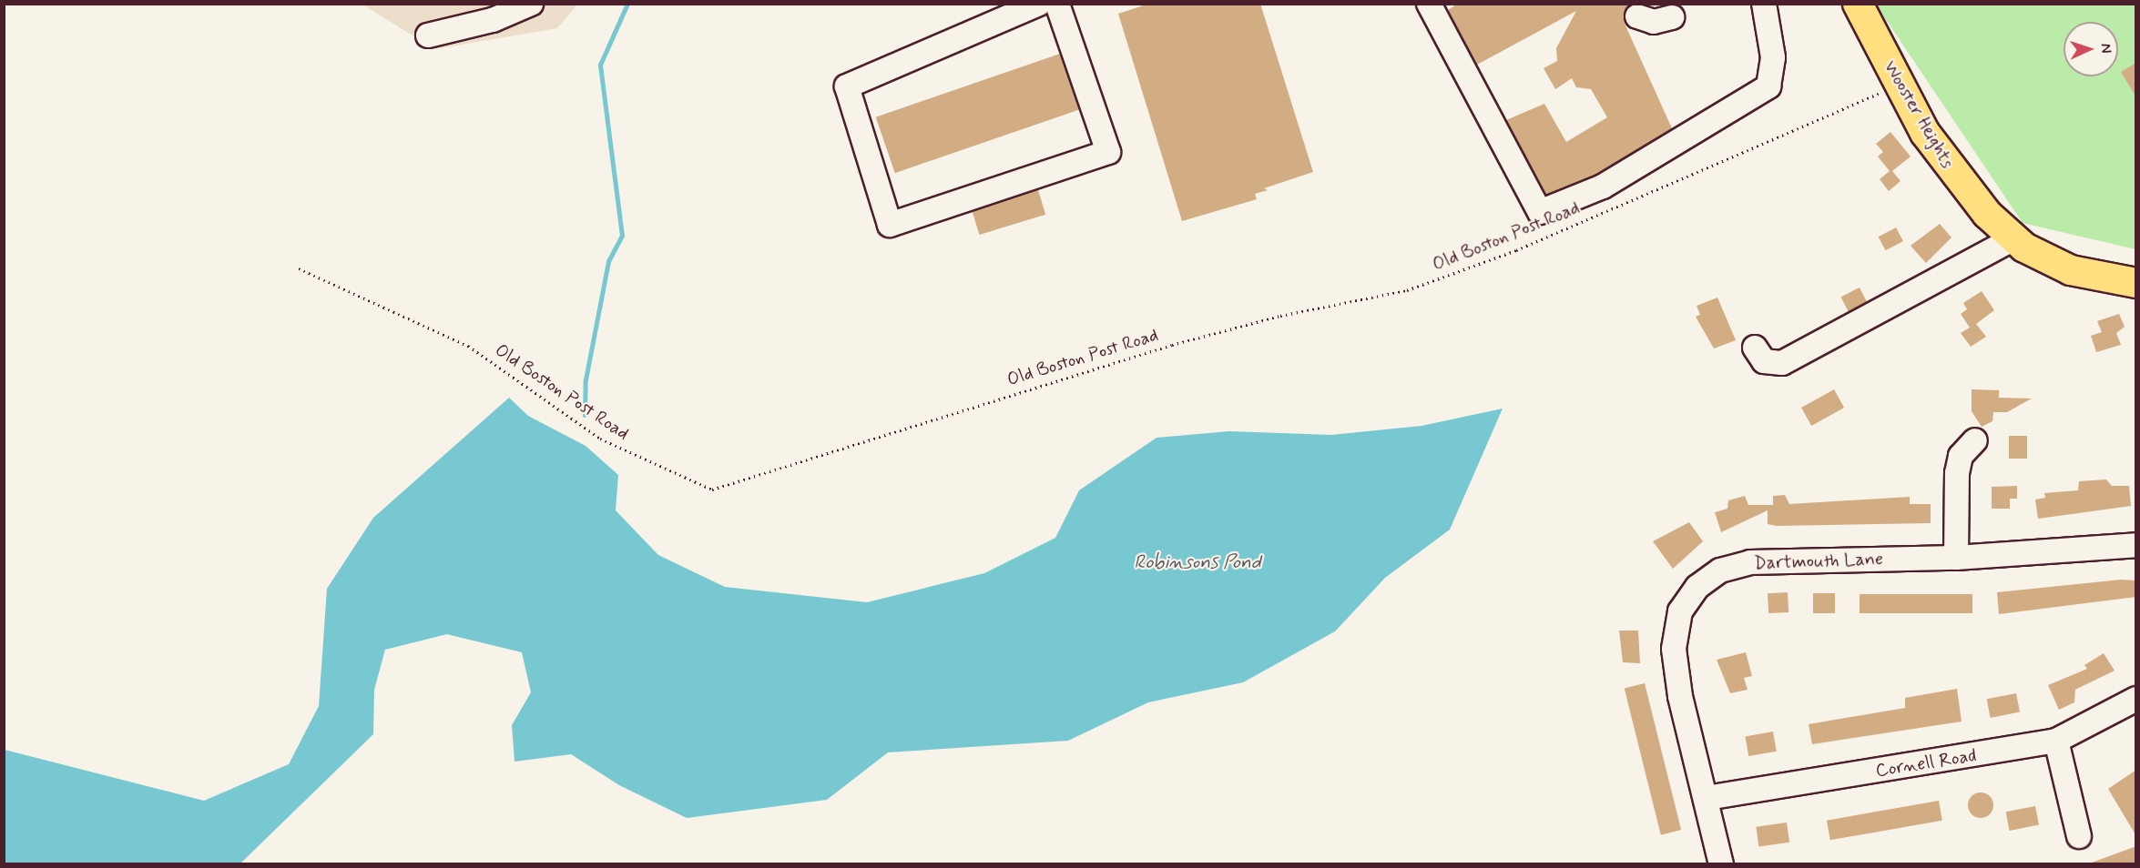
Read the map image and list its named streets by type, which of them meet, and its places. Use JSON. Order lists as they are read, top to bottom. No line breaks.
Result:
{"streets":{"main road":["Wooster Heights"],"street":["Dartmouth Lane","Cornell Road"],"path":["Old Boston Post Road"]},"crossings":[["Wooster Heights","Old Boston Post Road"],["Dartmouth Lane","Cornell Road"]],"water":["Robinsons Pond"],"north":"right"}
